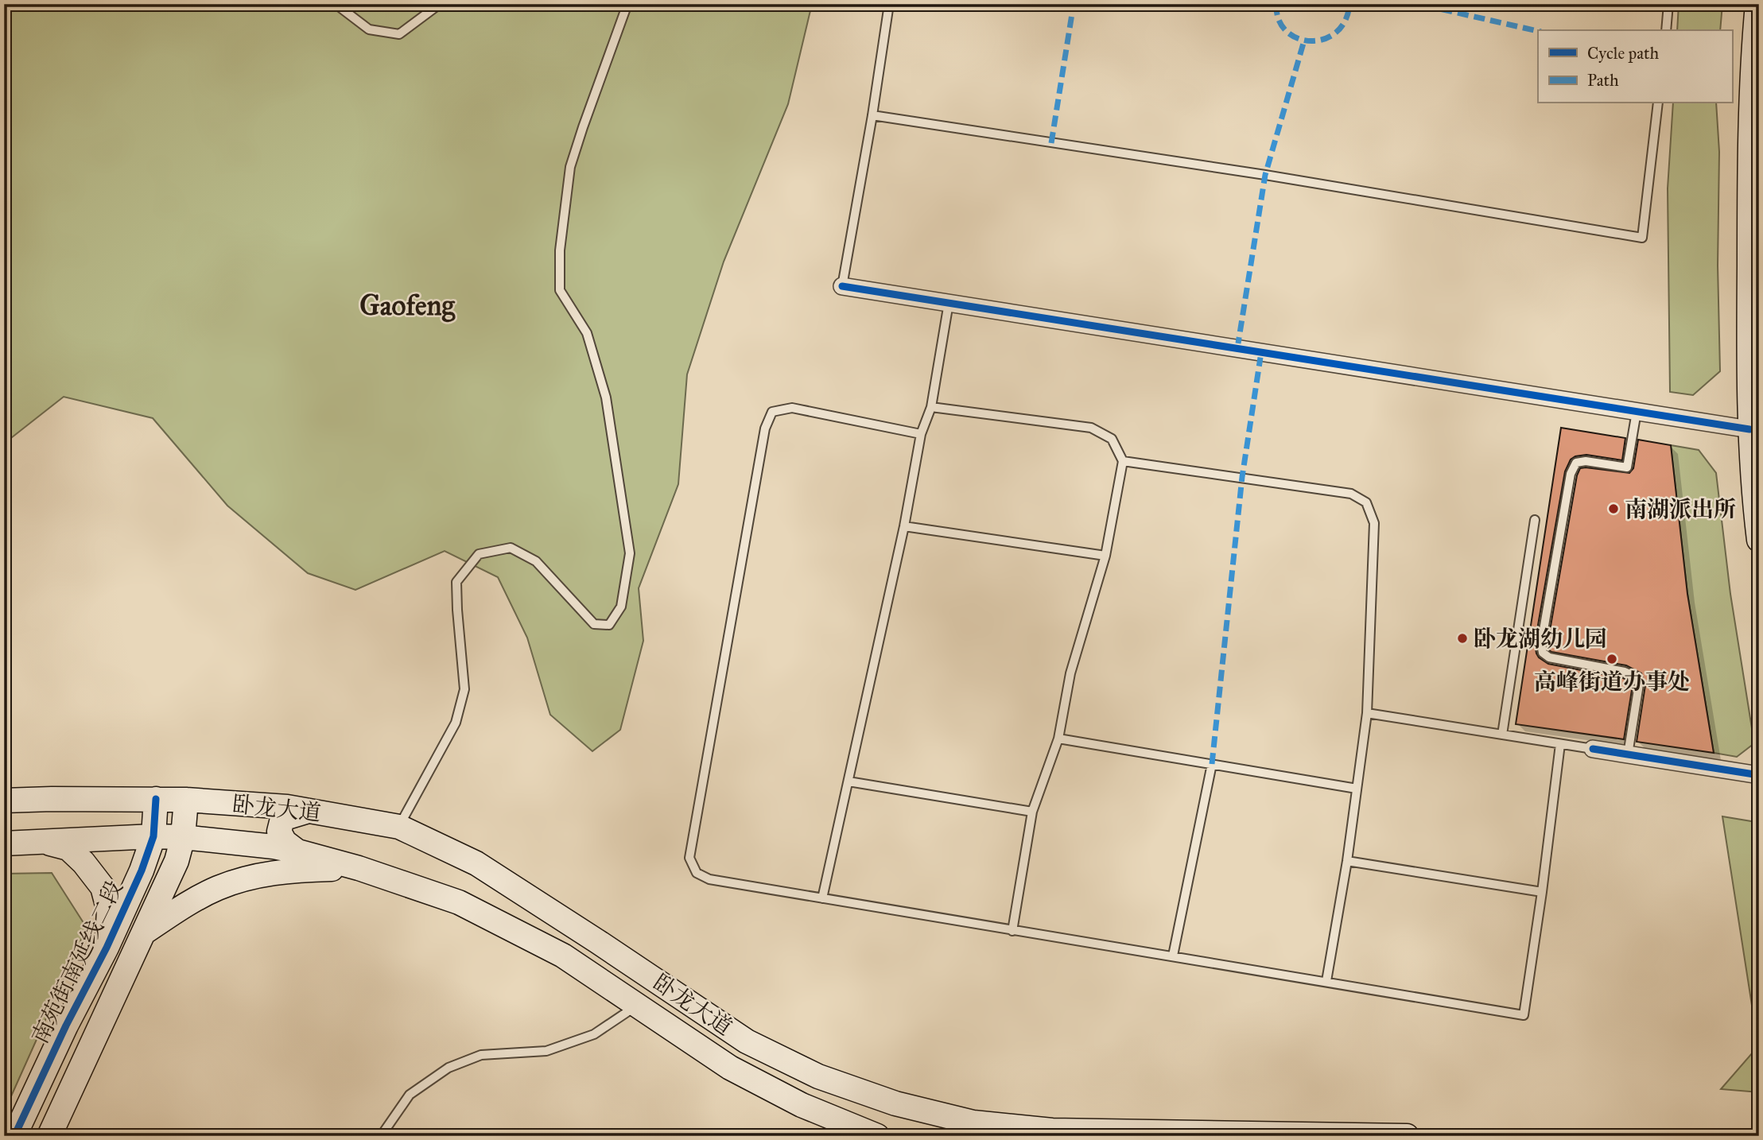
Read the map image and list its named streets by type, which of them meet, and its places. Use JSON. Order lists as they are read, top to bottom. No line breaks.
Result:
{"streets":{"main road":["卧龙大道","南苑街南延线二段"]},"crossings":[["卧龙大道","南苑街南延线二段"]],"districts":["Gaofeng"],"places":["南湖派出所","卧龙湖幼儿园","高峰街道办事处"],"legend":["Cycle path","Path"]}
